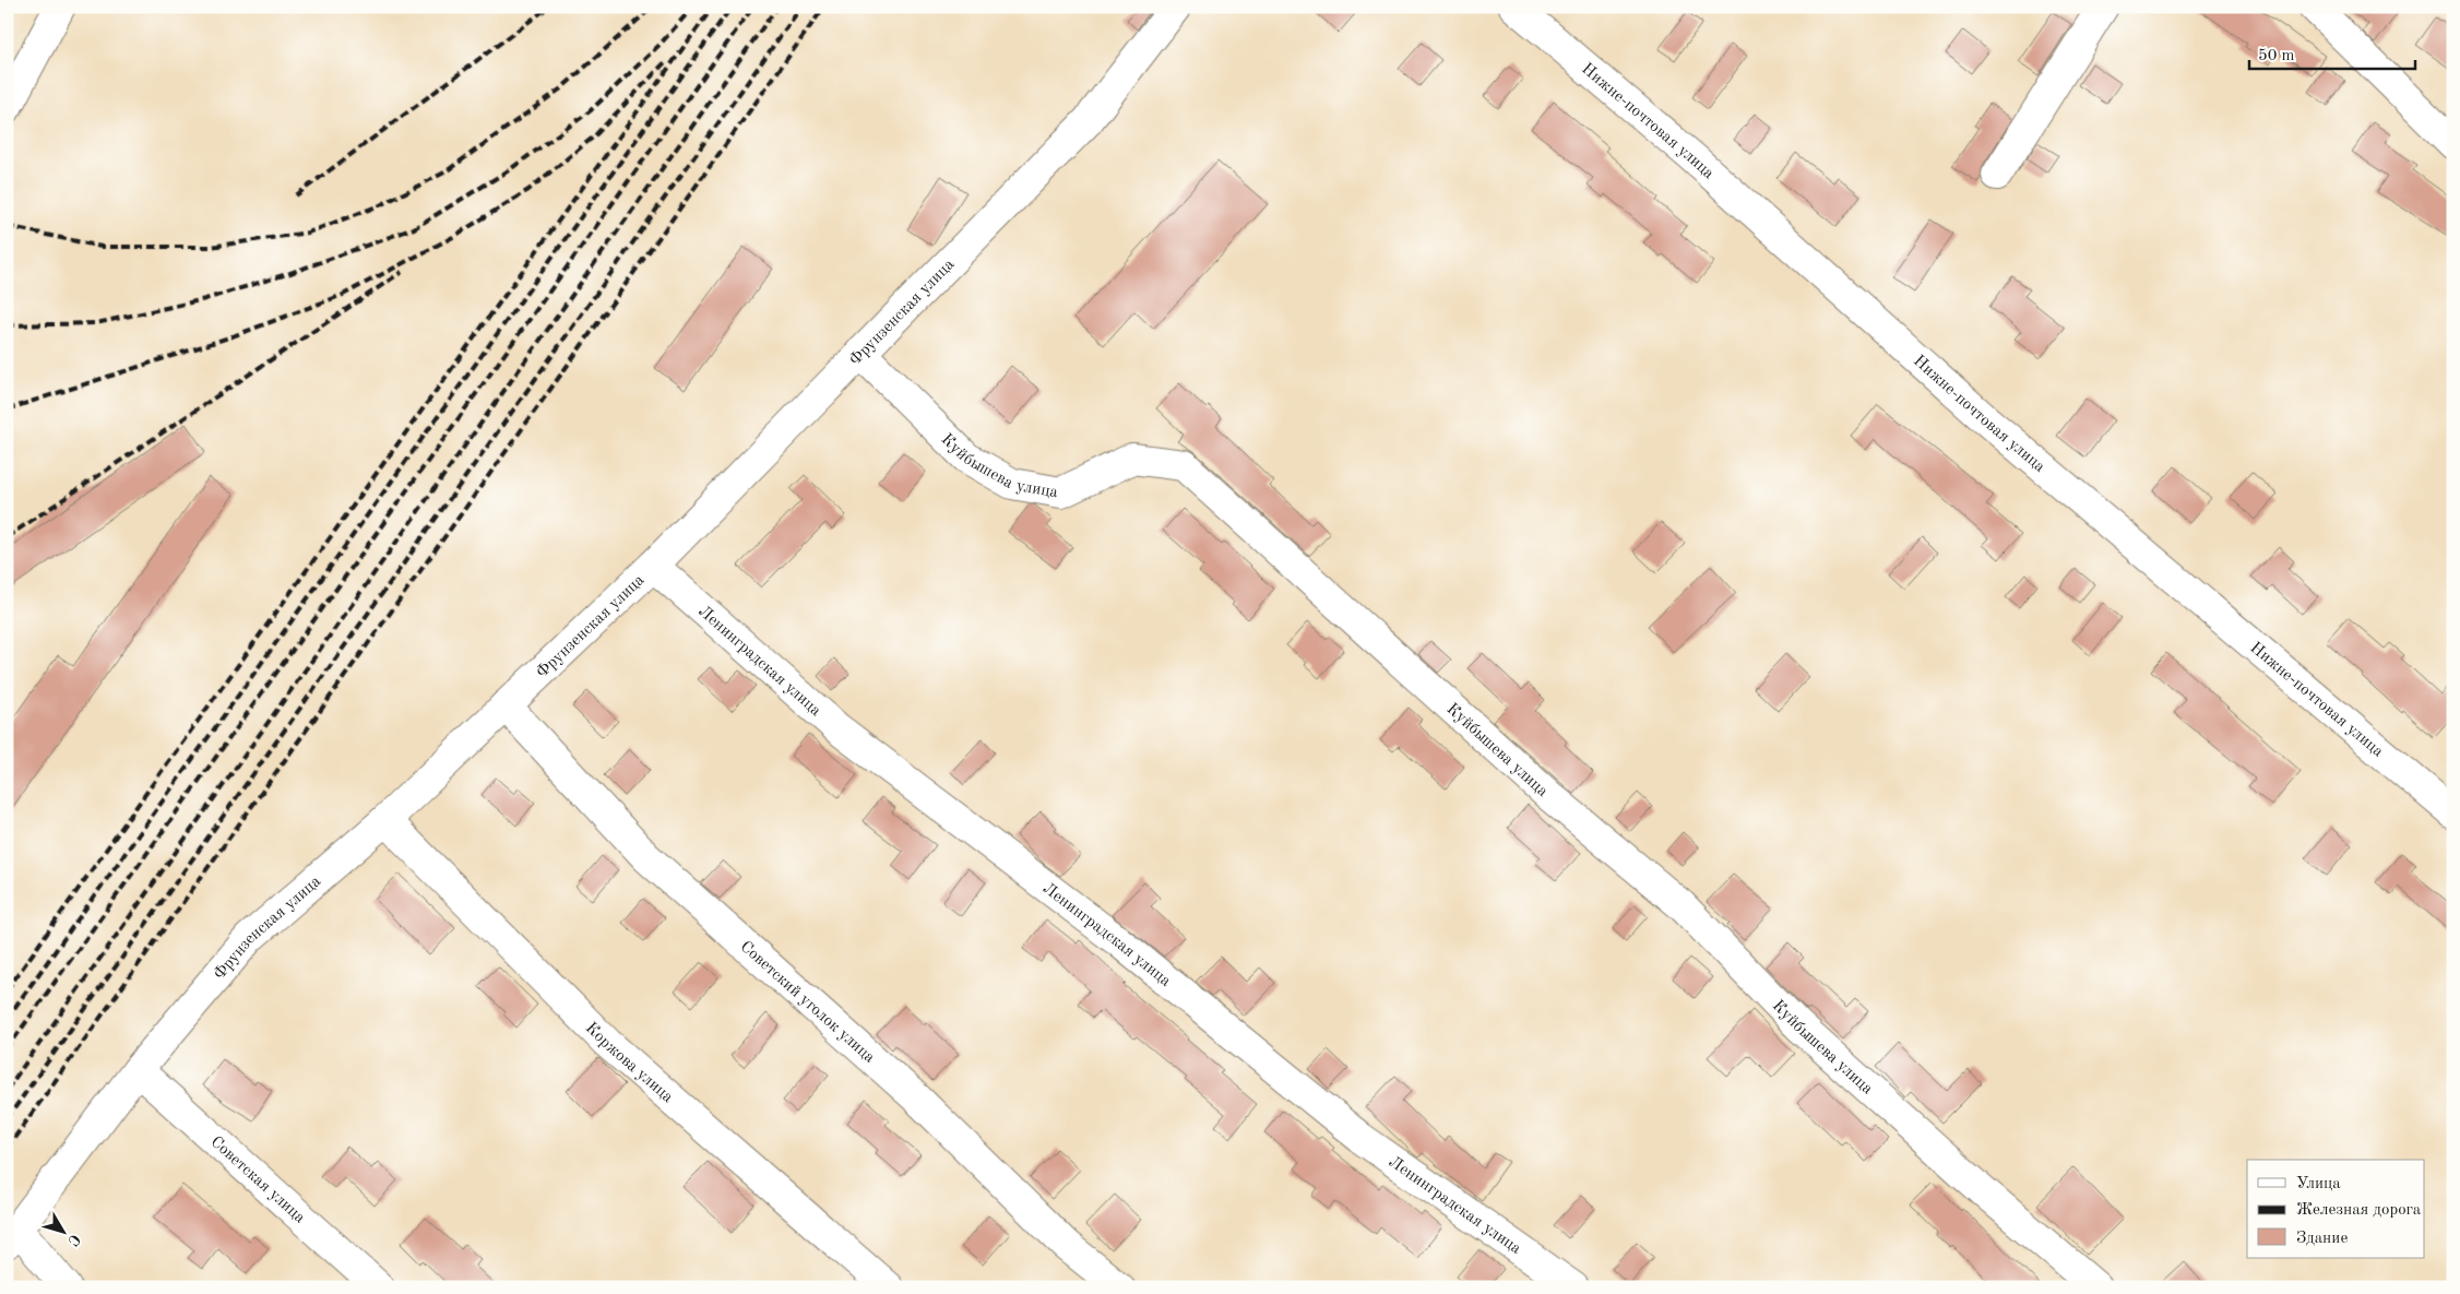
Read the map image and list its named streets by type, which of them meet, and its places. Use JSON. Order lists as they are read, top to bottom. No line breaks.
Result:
{"streets":{"street":["Нижне-почтовая улица","Фрунзенская улица","Куйбышева улица","Ленинградская улица","Советский уголок улица","Коржова улица","Советская улица"]},"crossings":[["Фрунзенская улица","Куйбышева улица"],["Фрунзенская улица","Ленинградская улица"],["Фрунзенская улица","Советский уголок улица"],["Фрунзенская улица","Коржова улица"],["Фрунзенская улица","Советская улица"]],"legend":["Улица","Железная дорога","Здание"],"scale_bar":"50 m","north":"bottom right"}
